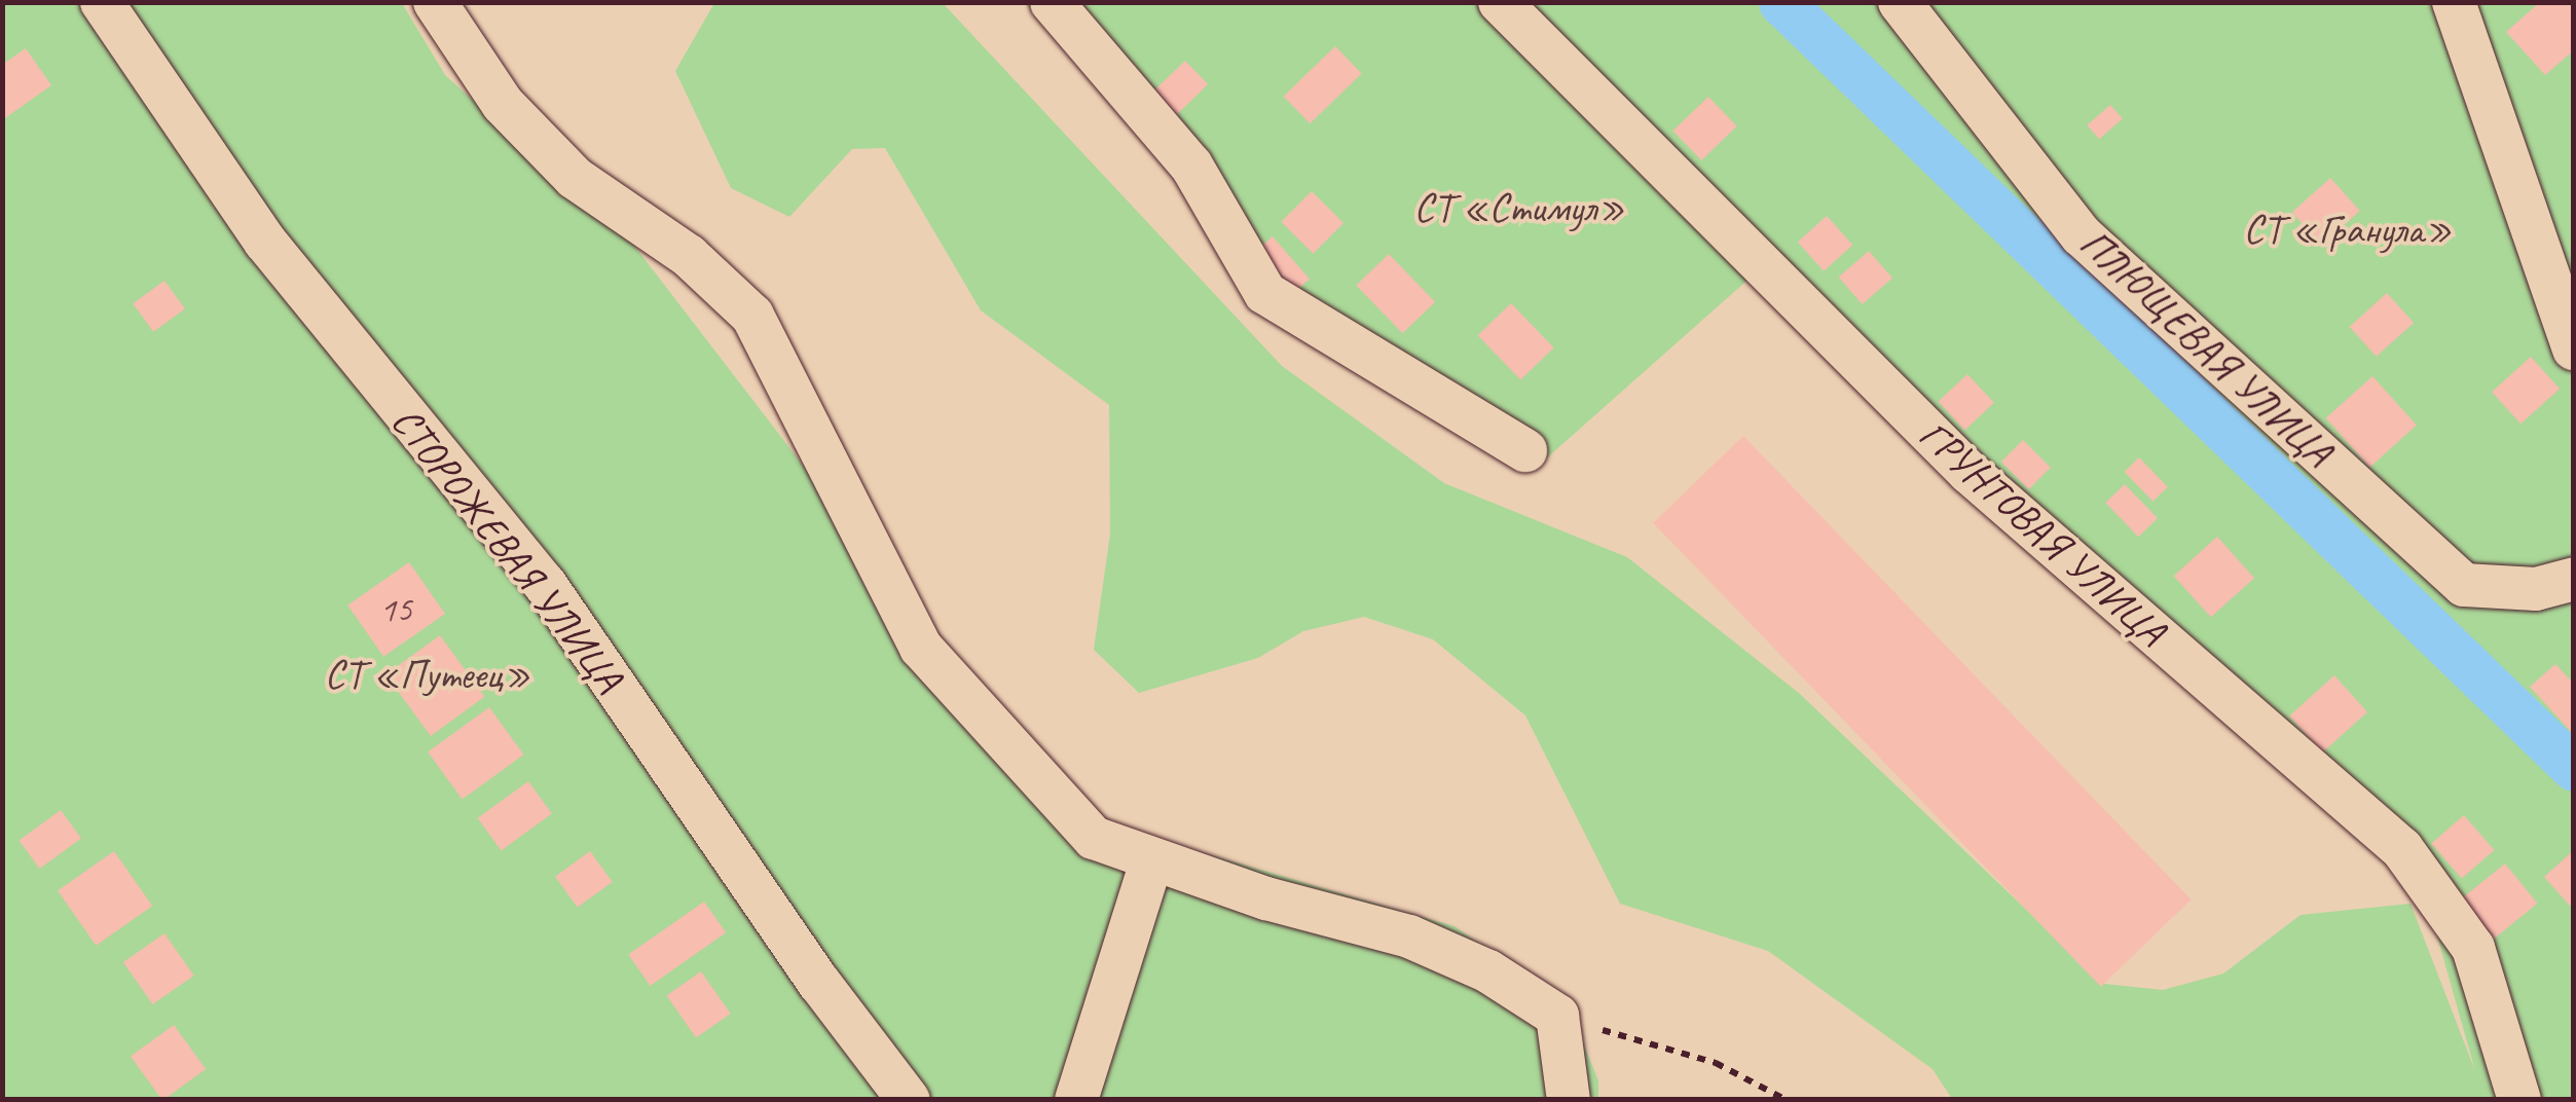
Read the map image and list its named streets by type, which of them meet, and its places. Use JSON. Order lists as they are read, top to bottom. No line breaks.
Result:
{"streets":{"street":["ПЛЮЩЕВАЯ УЛИЦА","ГРУНТОВАЯ УЛИЦА","СТОРОЖЕВАЯ УЛИЦА"]},"parks":["СТ «Стимул»","СТ «Гранула»","СТ «Путеец»"],"house_numbers":["15"]}
